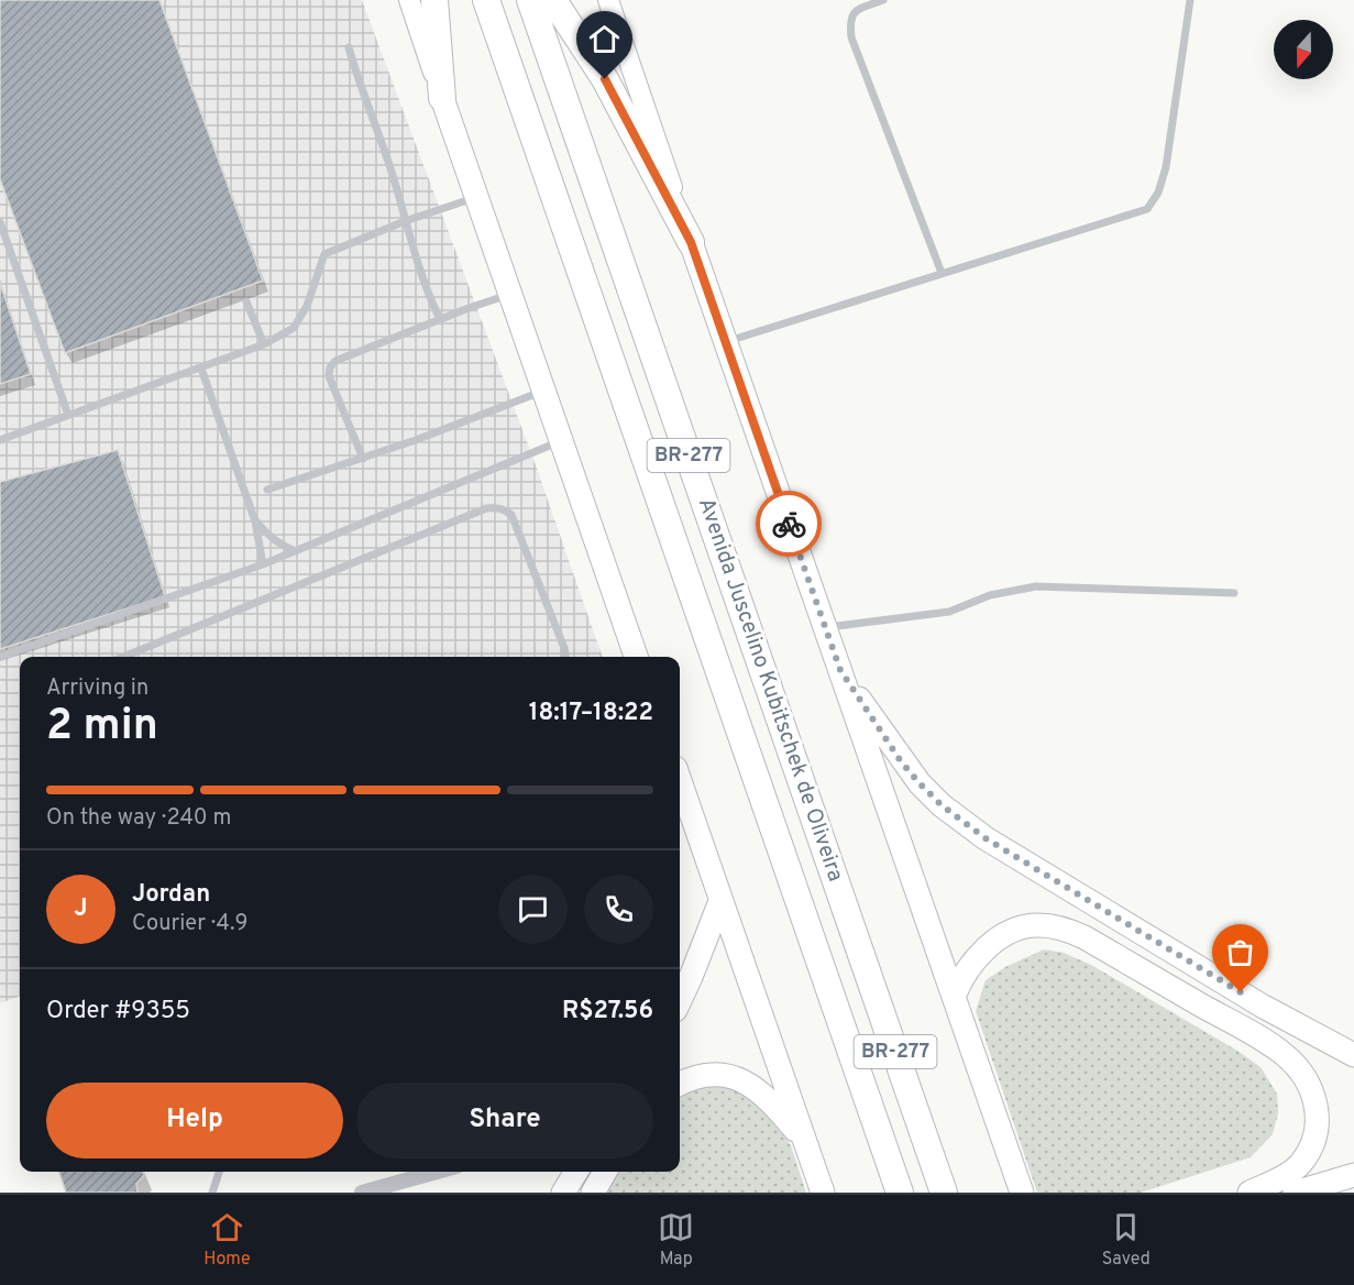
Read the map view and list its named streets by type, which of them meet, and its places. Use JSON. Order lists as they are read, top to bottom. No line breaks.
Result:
{"streets":{"highway":["BR-277","Avenida Juscelino Kubitschek de Oliveira"]},"north":"bottom","page":{"heading":["2 min","Arriving in","18:17–18:22"],"panel":["Jordan","Courier · 4.9","Order #9355","R$27.56"],"bar":"On the way · 240 m","round":"J","buttons":["Help","Share"],"tabs":["Home","Map","Saved"]}}
